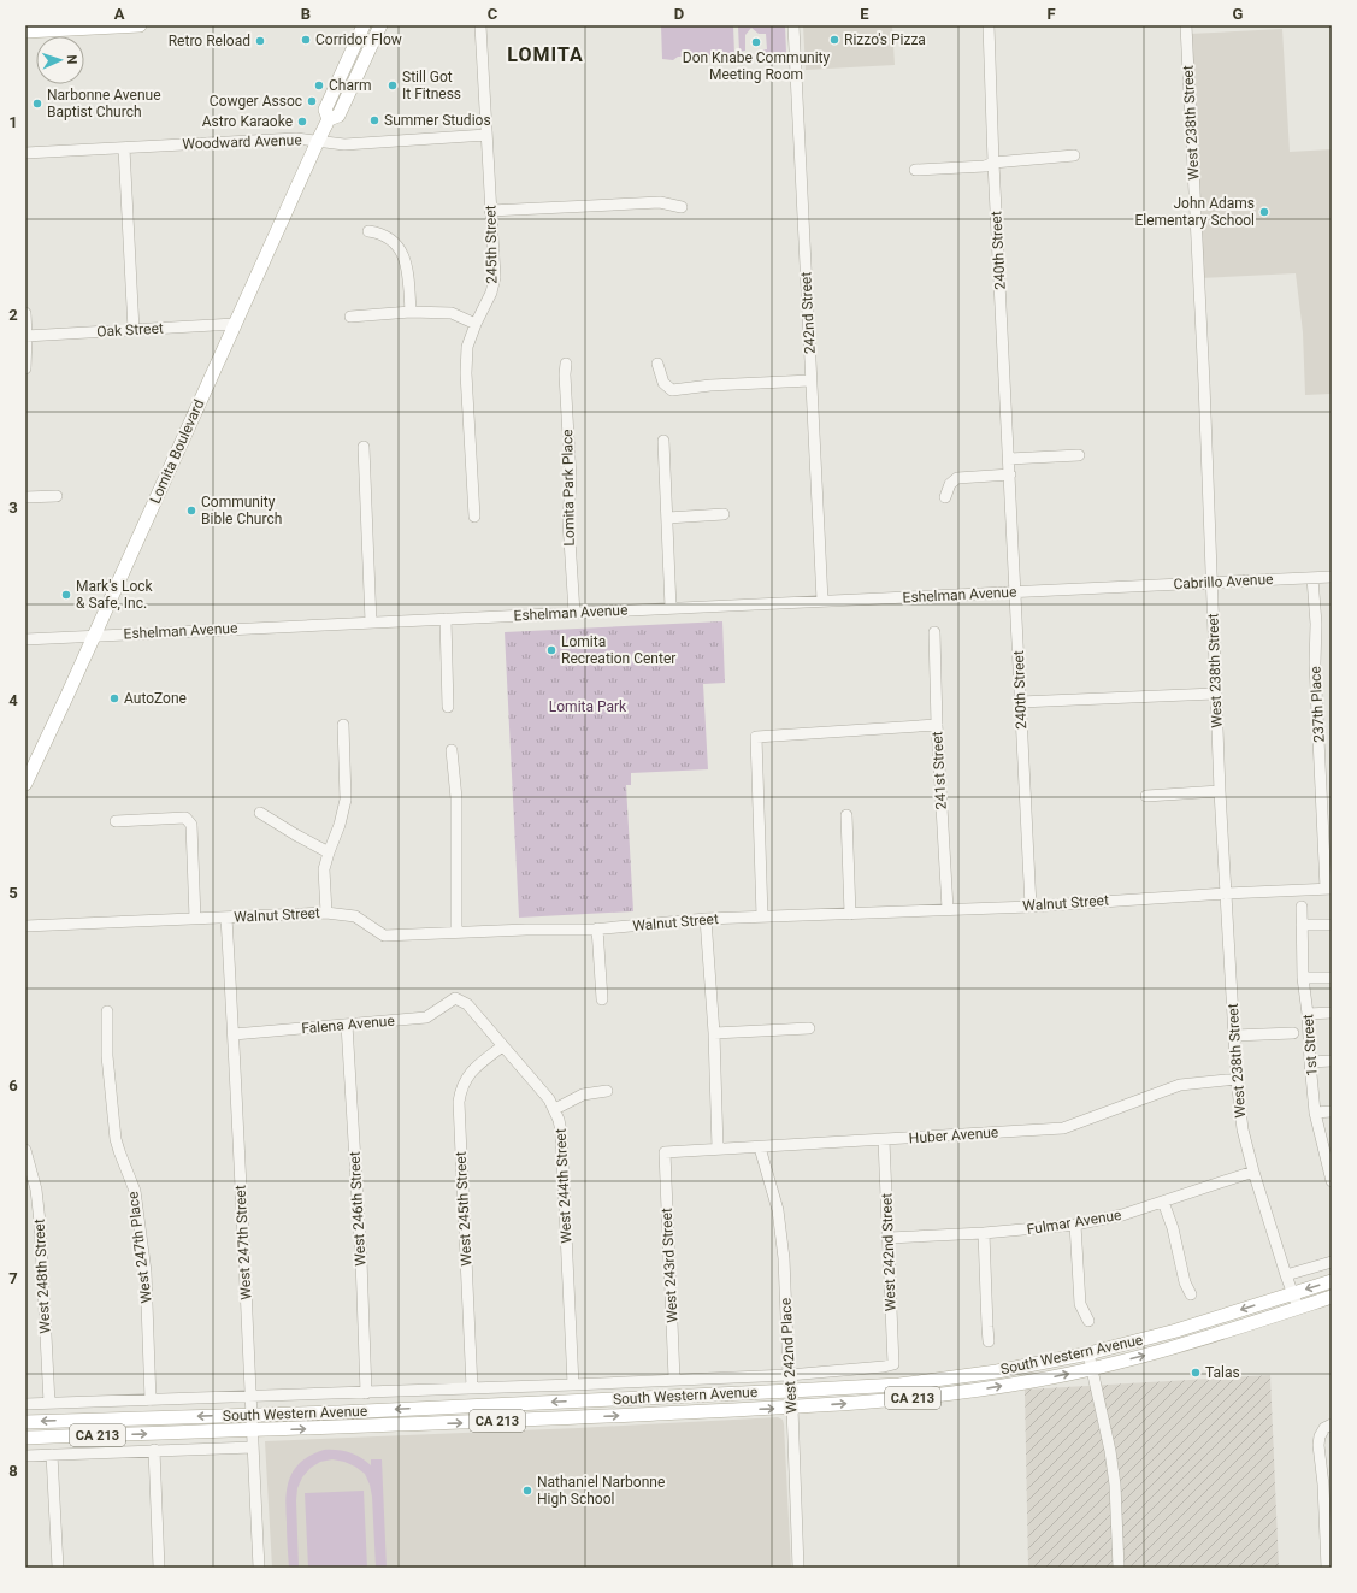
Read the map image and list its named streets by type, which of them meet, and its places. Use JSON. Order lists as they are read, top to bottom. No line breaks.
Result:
{"streets":{"main road":["Lomita Boulevard","South Western Avenue","CA 213"],"street":["West 238th Street","Woodward Avenue","245th Street","240th Street","242nd Street","Oak Street","Lomita Park Place","Cabrillo Avenue","Eshelman Avenue","237th Place","241st Street","Walnut Street","Falena Avenue","1st Street","Huber Avenue","West 244th Street","West 246th Street","West 245th Street","Fulmar Avenue","West 247th Street","West 247th Place","West 242nd Street","West 243rd Street","West 248th Street","West 242nd Place"]},"crossings":[["West 238th Street","Cabrillo Avenue"],["West 238th Street","Walnut Street"],["West 238th Street","Huber Avenue"],["West 238th Street","Fulmar Avenue"],["West 238th Street","South Western Avenue"],["Woodward Avenue","245th Street"],["Woodward Avenue","Lomita Boulevard"],["240th Street","Eshelman Avenue"],["240th Street","Walnut Street"],["242nd Street","Eshelman Avenue"],["Oak Street","Lomita Boulevard"],["Lomita Boulevard","Eshelman Avenue"],["Lomita Park Place","Eshelman Avenue"],["Cabrillo Avenue","Eshelman Avenue"],["Cabrillo Avenue","237th Place"],["237th Place","Walnut Street"],["241st Street","Walnut Street"],["Walnut Street","West 247th Street"],["Falena Avenue","West 244th Street"],["Falena Avenue","West 246th Street"],["Falena Avenue","West 247th Street"],["Huber Avenue","West 242nd Street"],["Huber Avenue","West 243rd Street"],["Huber Avenue","West 242nd Place"],["West 244th Street","West 245th Street"],["West 244th Street","South Western Avenue"],["West 246th Street","South Western Avenue"],["West 245th Street","South Western Avenue"],["Fulmar Avenue","West 242nd Street"],["West 247th Street","South Western Avenue"],["West 247th Place","South Western Avenue"],["West 242nd Street","South Western Avenue"],["West 243rd Street","South Western Avenue"],["West 248th Street","South Western Avenue"],["South Western Avenue","West 242nd Place"]],"districts":["LOMITA"],"parks":["Lomita Park"],"places":["Corridor Flow","Rizzo's Pizza","Retro Reload","Don Knabe Community Meeting Room","Charm","Still Got It Fitness","Cowger Assoc","Narbonne Avenue Baptist Church","Summer Studios","Astro Karaoke","John Adams Elementary School","Community Bible Church","Mark's Lock & Safe, Inc.","Lomita Recreation Center","AutoZone","Talas","Nathaniel Narbonne High School"],"north":"right","grid":{"columns":["A","B","C","D","E","F","G"],"rows":["1","2","3","4","5","6","7","8"]}}
